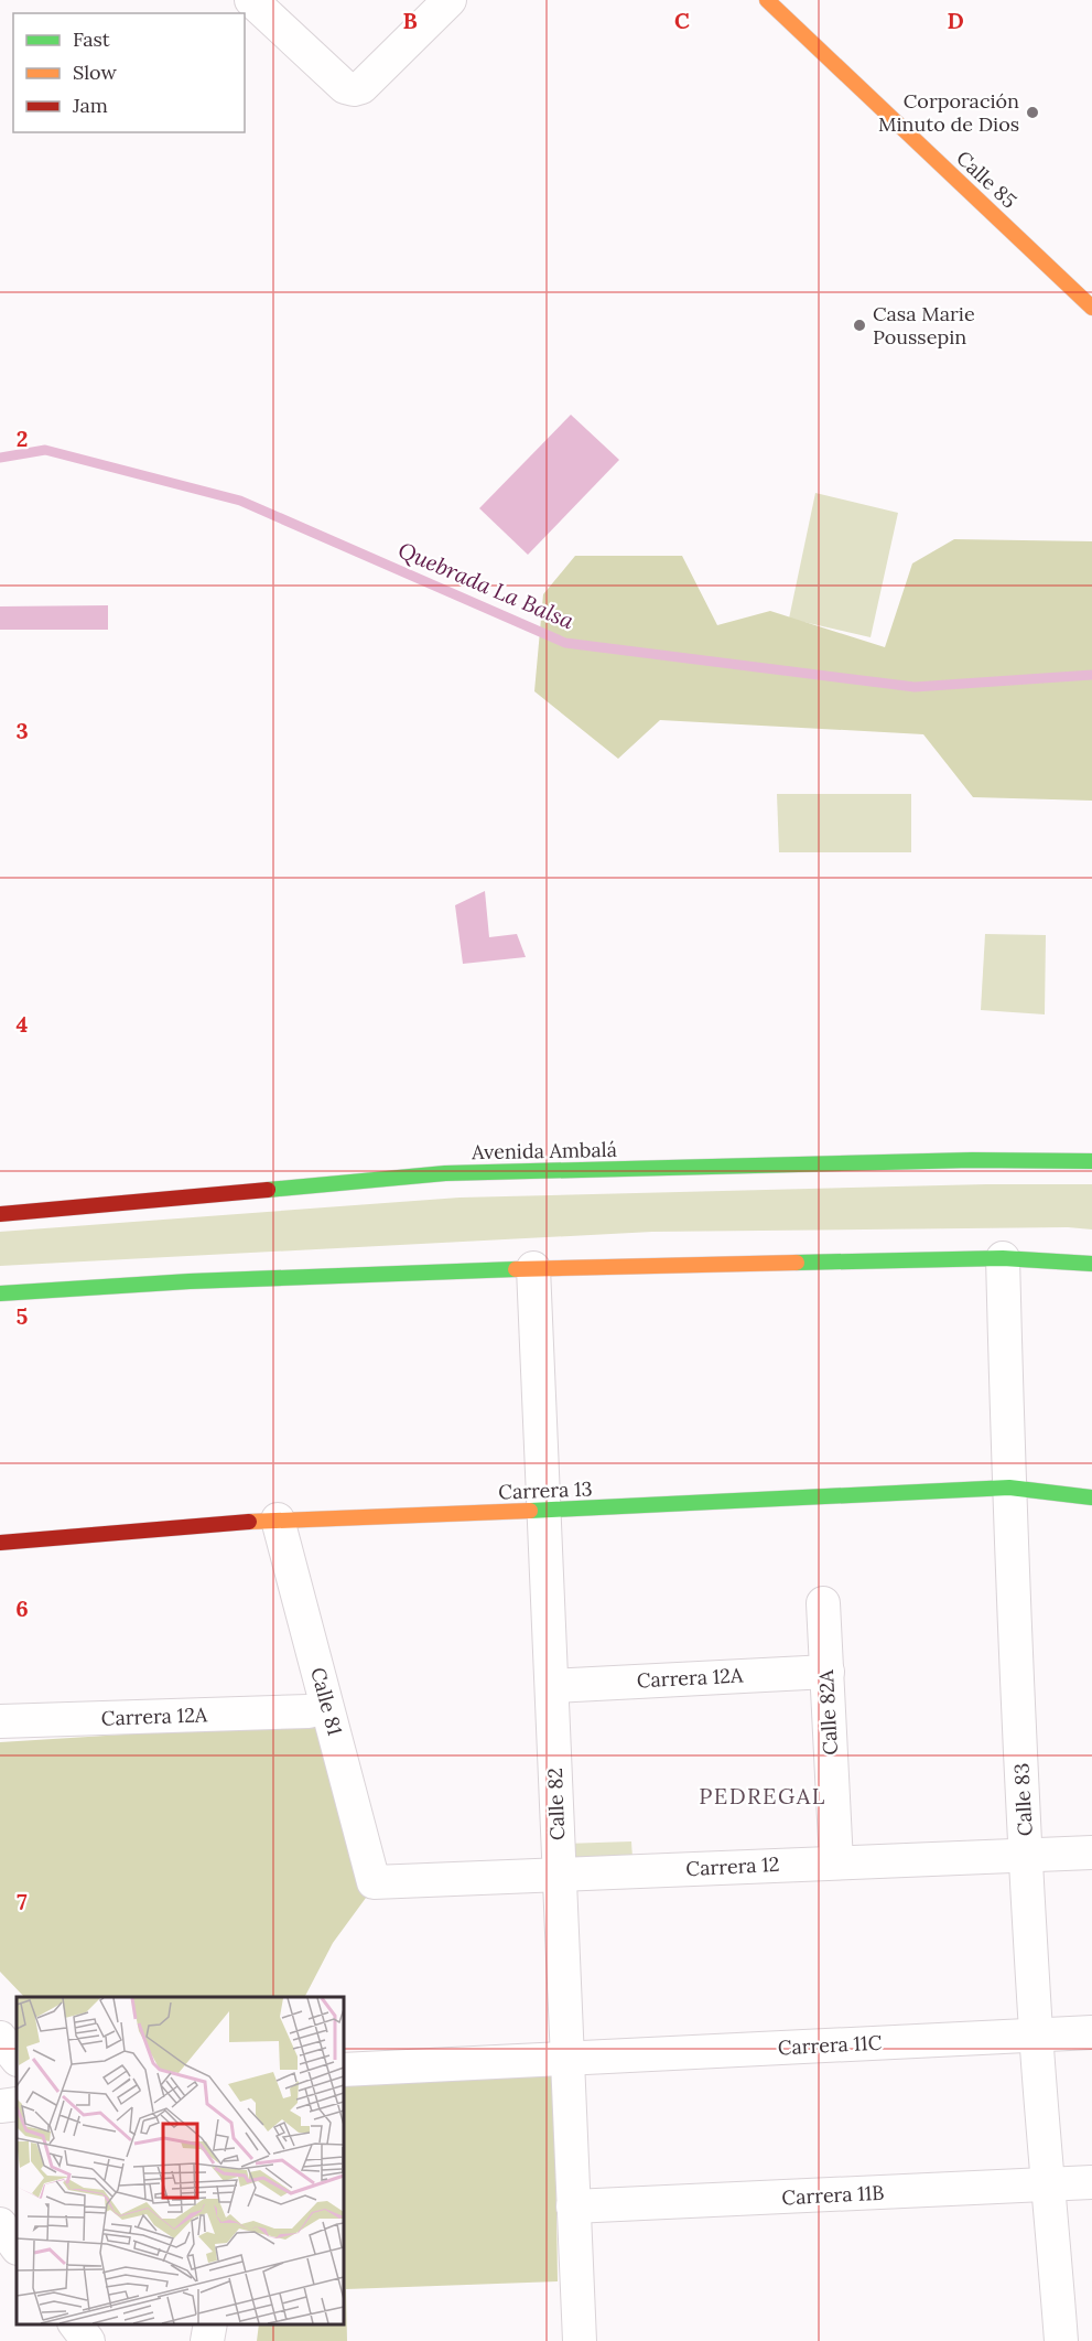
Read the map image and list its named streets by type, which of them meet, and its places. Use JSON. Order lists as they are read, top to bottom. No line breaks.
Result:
{"streets":{"main road":["Calle 85","Avenida Ambalá","Carrera 13"],"street":["Carrera 12A","Calle 81","Calle 82A","Calle 83","Calle 82","Carrera 12","Carrera 11C","Carrera 11B"]},"crossings":[["Carrera 13","Calle 81"],["Carrera 13","Calle 83"],["Carrera 13","Calle 82"],["Carrera 12A","Calle 82A"],["Carrera 12A","Calle 82"],["Calle 81","Carrera 12"],["Calle 82A","Carrera 12"],["Calle 83","Carrera 12"],["Calle 83","Carrera 11C"],["Calle 83","Carrera 11B"],["Calle 82","Carrera 12"],["Calle 82","Carrera 11C"],["Calle 82","Carrera 11B"]],"districts":["PEDREGAL"],"water":["Quebrada La Balsa"],"places":["Corporación Minuto de Dios","Casa Marie Poussepin"],"legend":["Fast","Slow","Jam"],"grid":{"columns":["B","C","D"],"rows":["2","3","4","5","6","7"]}}
